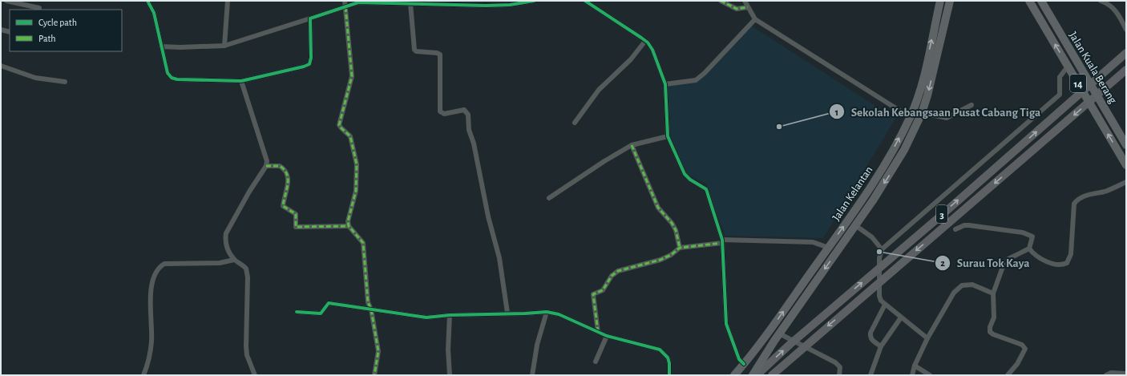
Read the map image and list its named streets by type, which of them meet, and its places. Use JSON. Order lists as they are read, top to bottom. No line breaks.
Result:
{"streets":{"highway":["Jalan Kuala Berang","14","Jalan Kelantan"],"main road":["3"]},"places":["Sekolah Kebangsaan Pusat Cabang Tiga","Surau Tok Kaya"],"legend":["Cycle path","Path"]}
